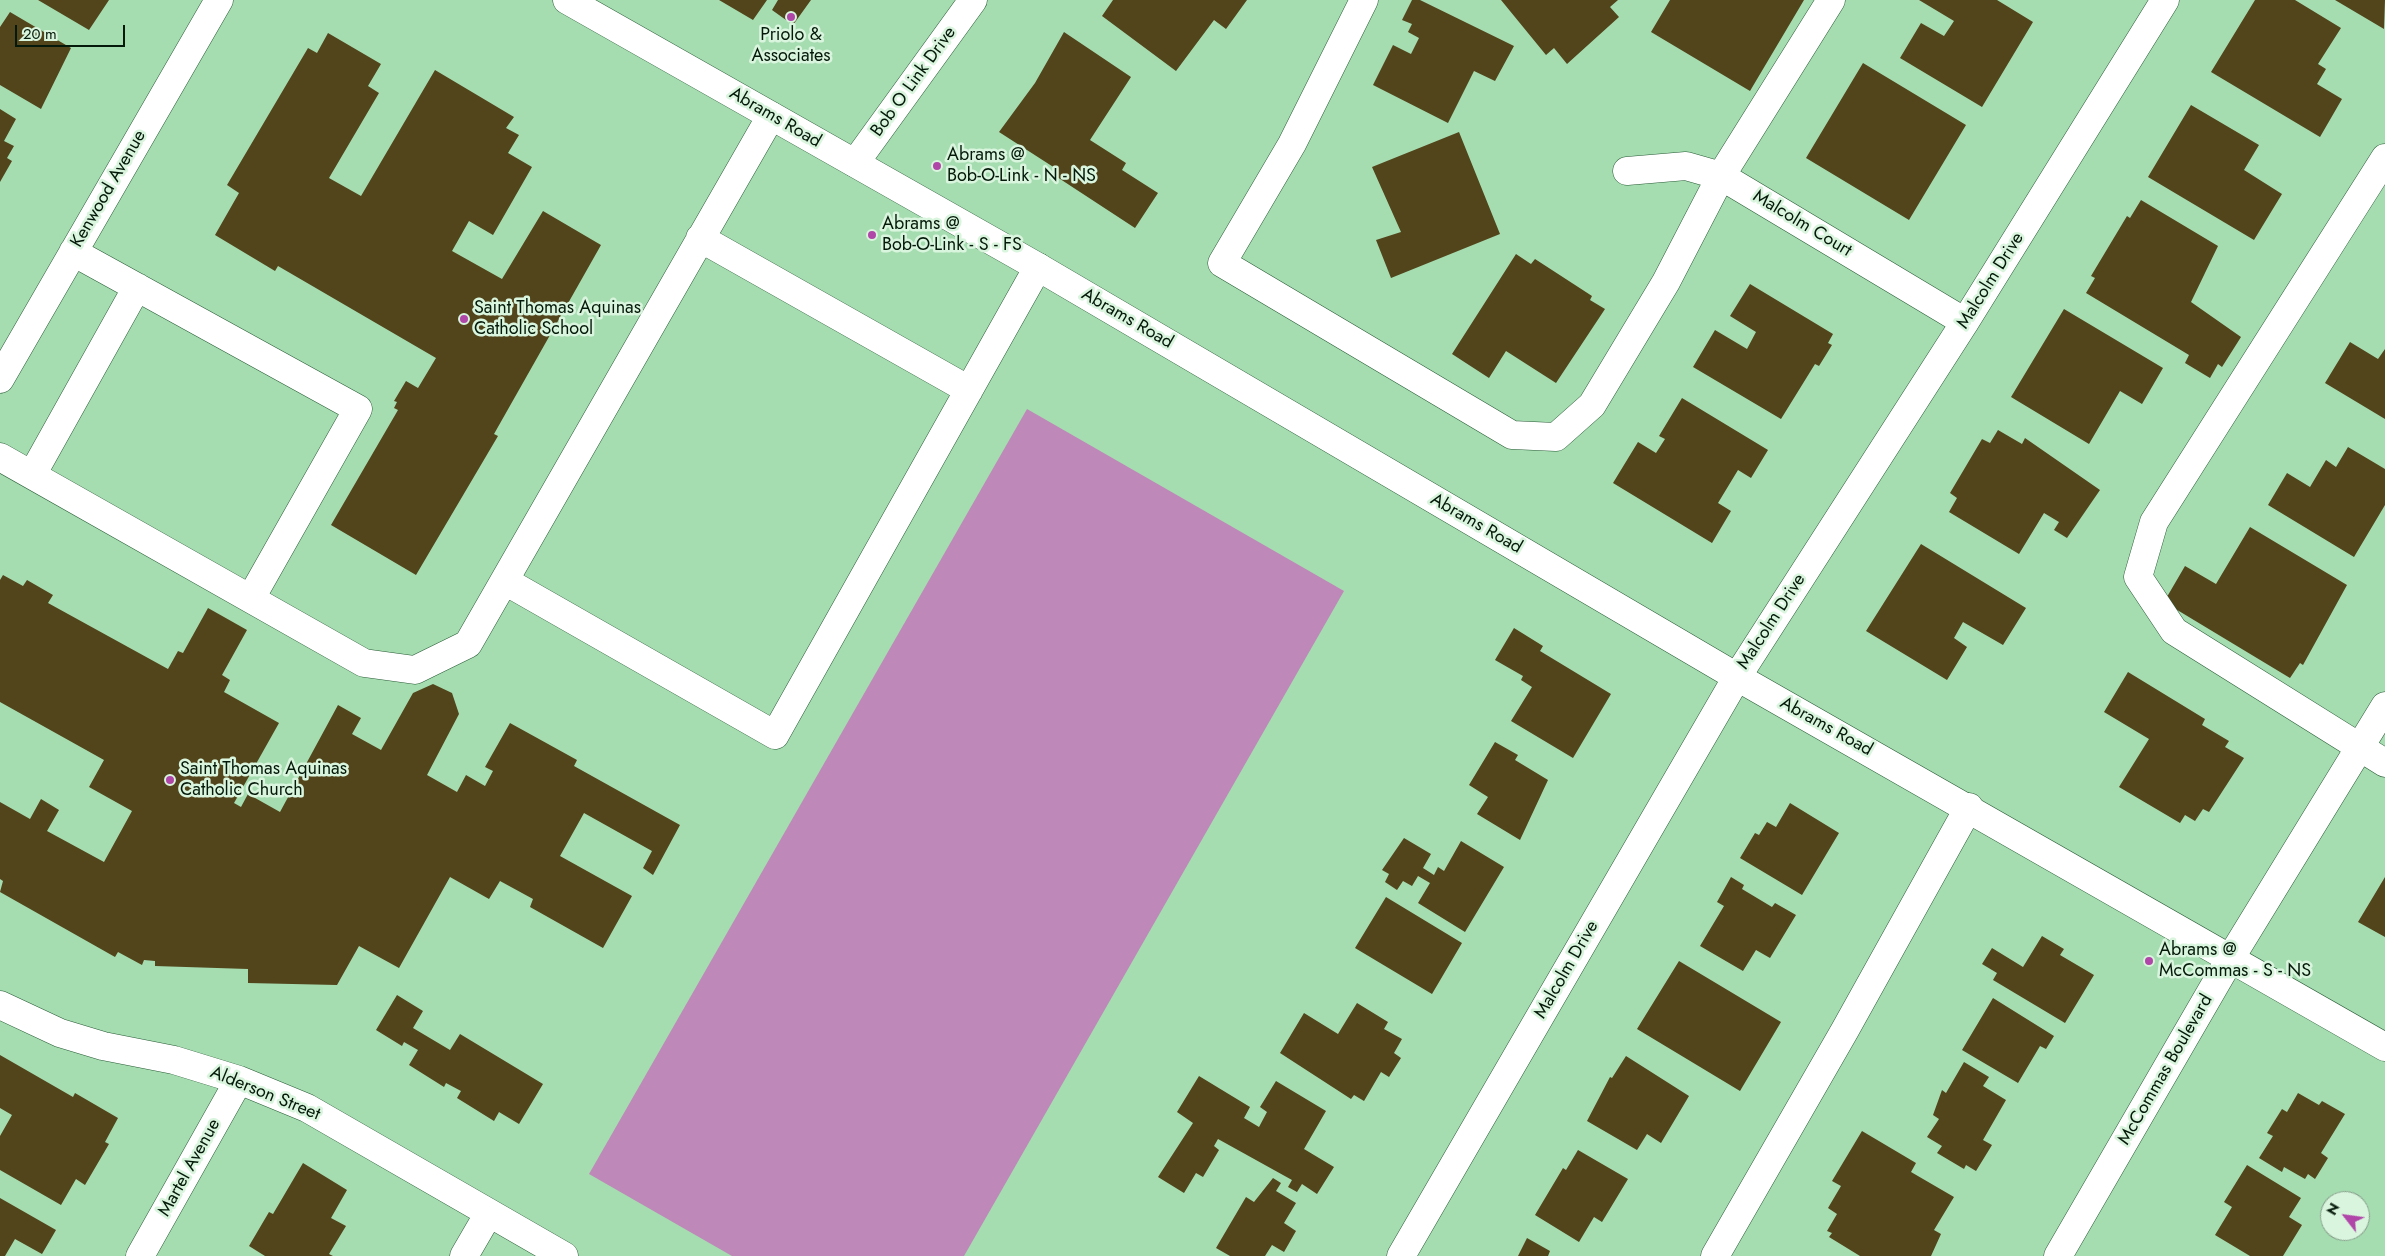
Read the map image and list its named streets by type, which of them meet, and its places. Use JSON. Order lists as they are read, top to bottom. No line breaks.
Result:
{"streets":{"street":["Bob O Link Drive","Abrams Road","Kenwood Avenue","Malcolm Court","Malcolm Drive","McCommas Boulevard","Alderson Street","Martel Avenue"]},"crossings":[["Bob O Link Drive","Abrams Road"],["Abrams Road","Malcolm Drive"],["Abrams Road","McCommas Boulevard"],["Malcolm Court","Malcolm Drive"],["Alderson Street","Martel Avenue"]],"places":["Priolo & Associates","Abrams @ Bob-O-Link - N - NS","Abrams @ Bob-O-Link - S - FS","Saint Thomas Aquinas Catholic School","Saint Thomas Aquinas Catholic Church","Abrams @ McCommas - S - NS"],"scale_bar":"20 m","north":"top left"}
